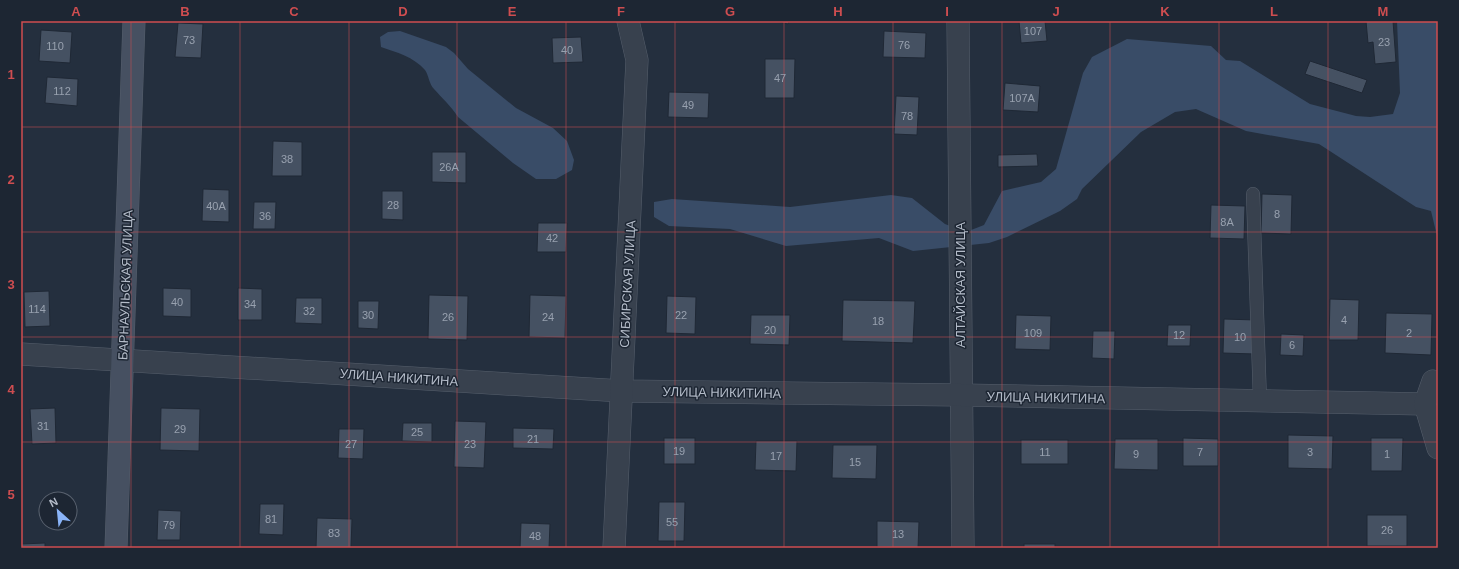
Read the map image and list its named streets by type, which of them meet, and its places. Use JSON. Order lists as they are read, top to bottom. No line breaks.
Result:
{"streets":{"street":["СИБИРСКАЯ УЛИЦА","БАРНАУЛЬСКАЯ УЛИЦА","АЛТАЙСКАЯ УЛИЦА","УЛИЦА НИКИТИНА"]},"crossings":[["СИБИРСКАЯ УЛИЦА","УЛИЦА НИКИТИНА"],["БАРНАУЛЬСКАЯ УЛИЦА","УЛИЦА НИКИТИНА"],["АЛТАЙСКАЯ УЛИЦА","УЛИЦА НИКИТИНА"]],"house_numbers":["107","73","23","76","110","40","47","112","107А","49","78","38","26А","28","40А","8","36","8А","42","40","34","114","32","30","22","26","24","4","18","20","109","2","12","10","6","31","29","25","21","27","23","19","11","7","3","9","1","17","15","81","55","79","26","83","13","48"],"north":"top left","grid":{"columns":["A","B","C","D","E","F","G","H","I","J","K","L","M"],"rows":["1","2","3","4","5"]}}
